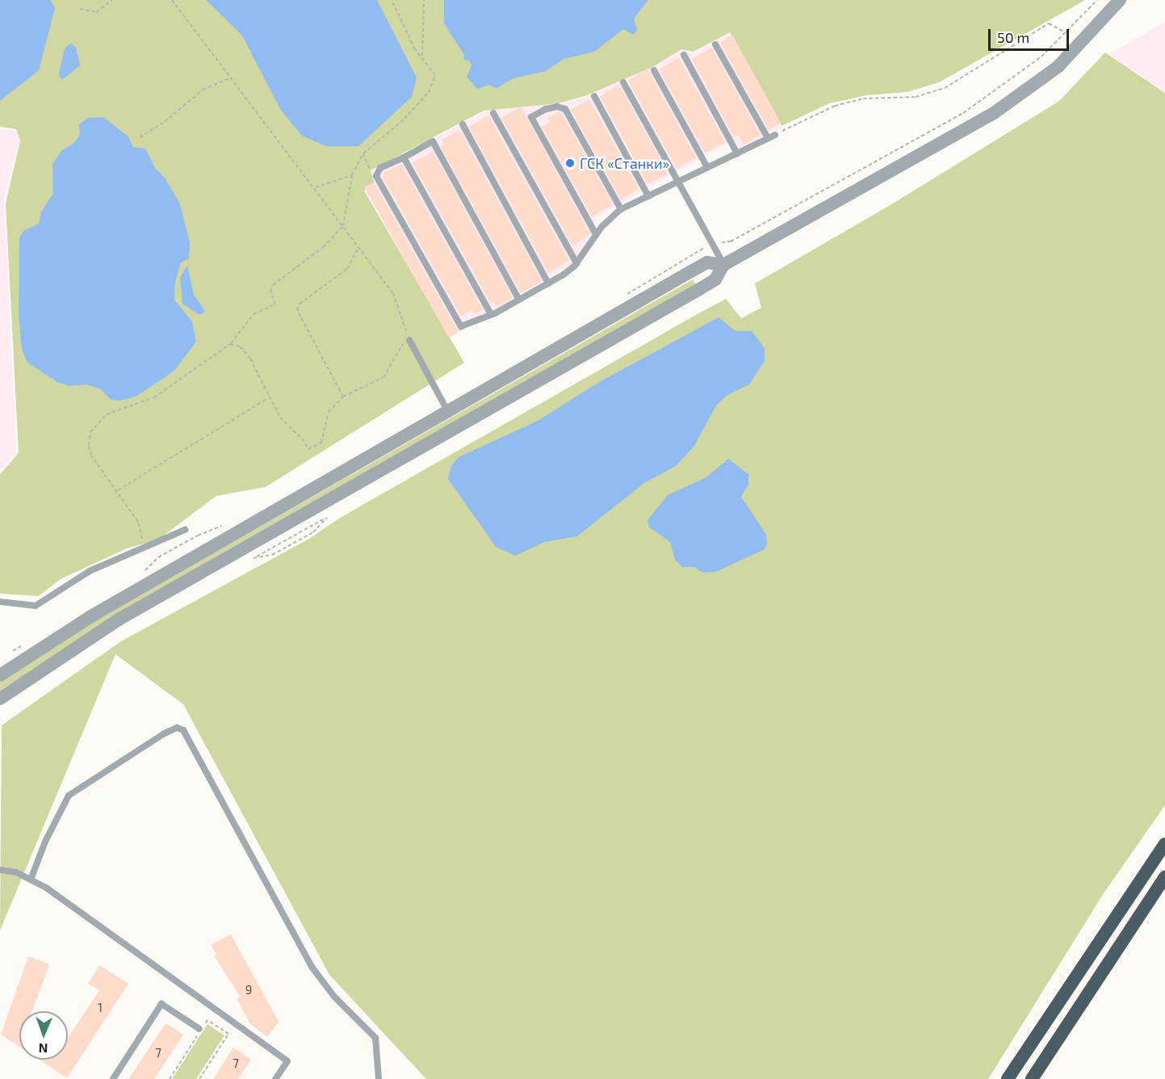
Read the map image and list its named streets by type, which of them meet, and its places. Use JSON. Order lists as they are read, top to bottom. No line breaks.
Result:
{"places":["ГСК «Станки»"],"house_numbers":["9","1","7","7"],"scale_bar":"50 m","north":"bottom"}
